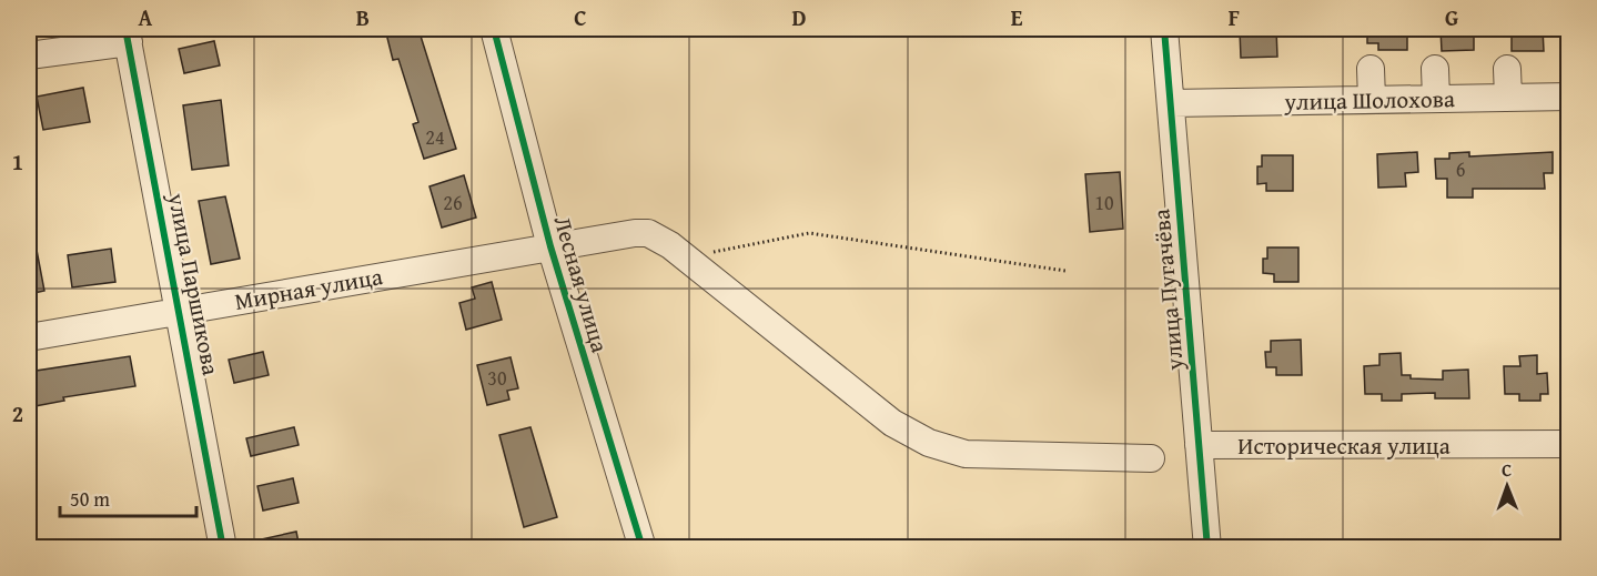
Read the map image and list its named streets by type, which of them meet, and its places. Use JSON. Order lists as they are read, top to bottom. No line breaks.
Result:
{"streets":{"street":["улица Шолохова","улица Паршикова","Лесная улица","Мирная улица","улица Пугачёва","Историческая улица"]},"crossings":[["улица Шолохова","улица Пугачёва"],["улица Паршикова","Мирная улица"],["Лесная улица","Мирная улица"],["улица Пугачёва","Историческая улица"]],"house_numbers":["24","6","26","10","30"],"scale_bar":"50 m","north":"top","grid":{"columns":["A","B","C","D","E","F","G"],"rows":["1","2"]}}
